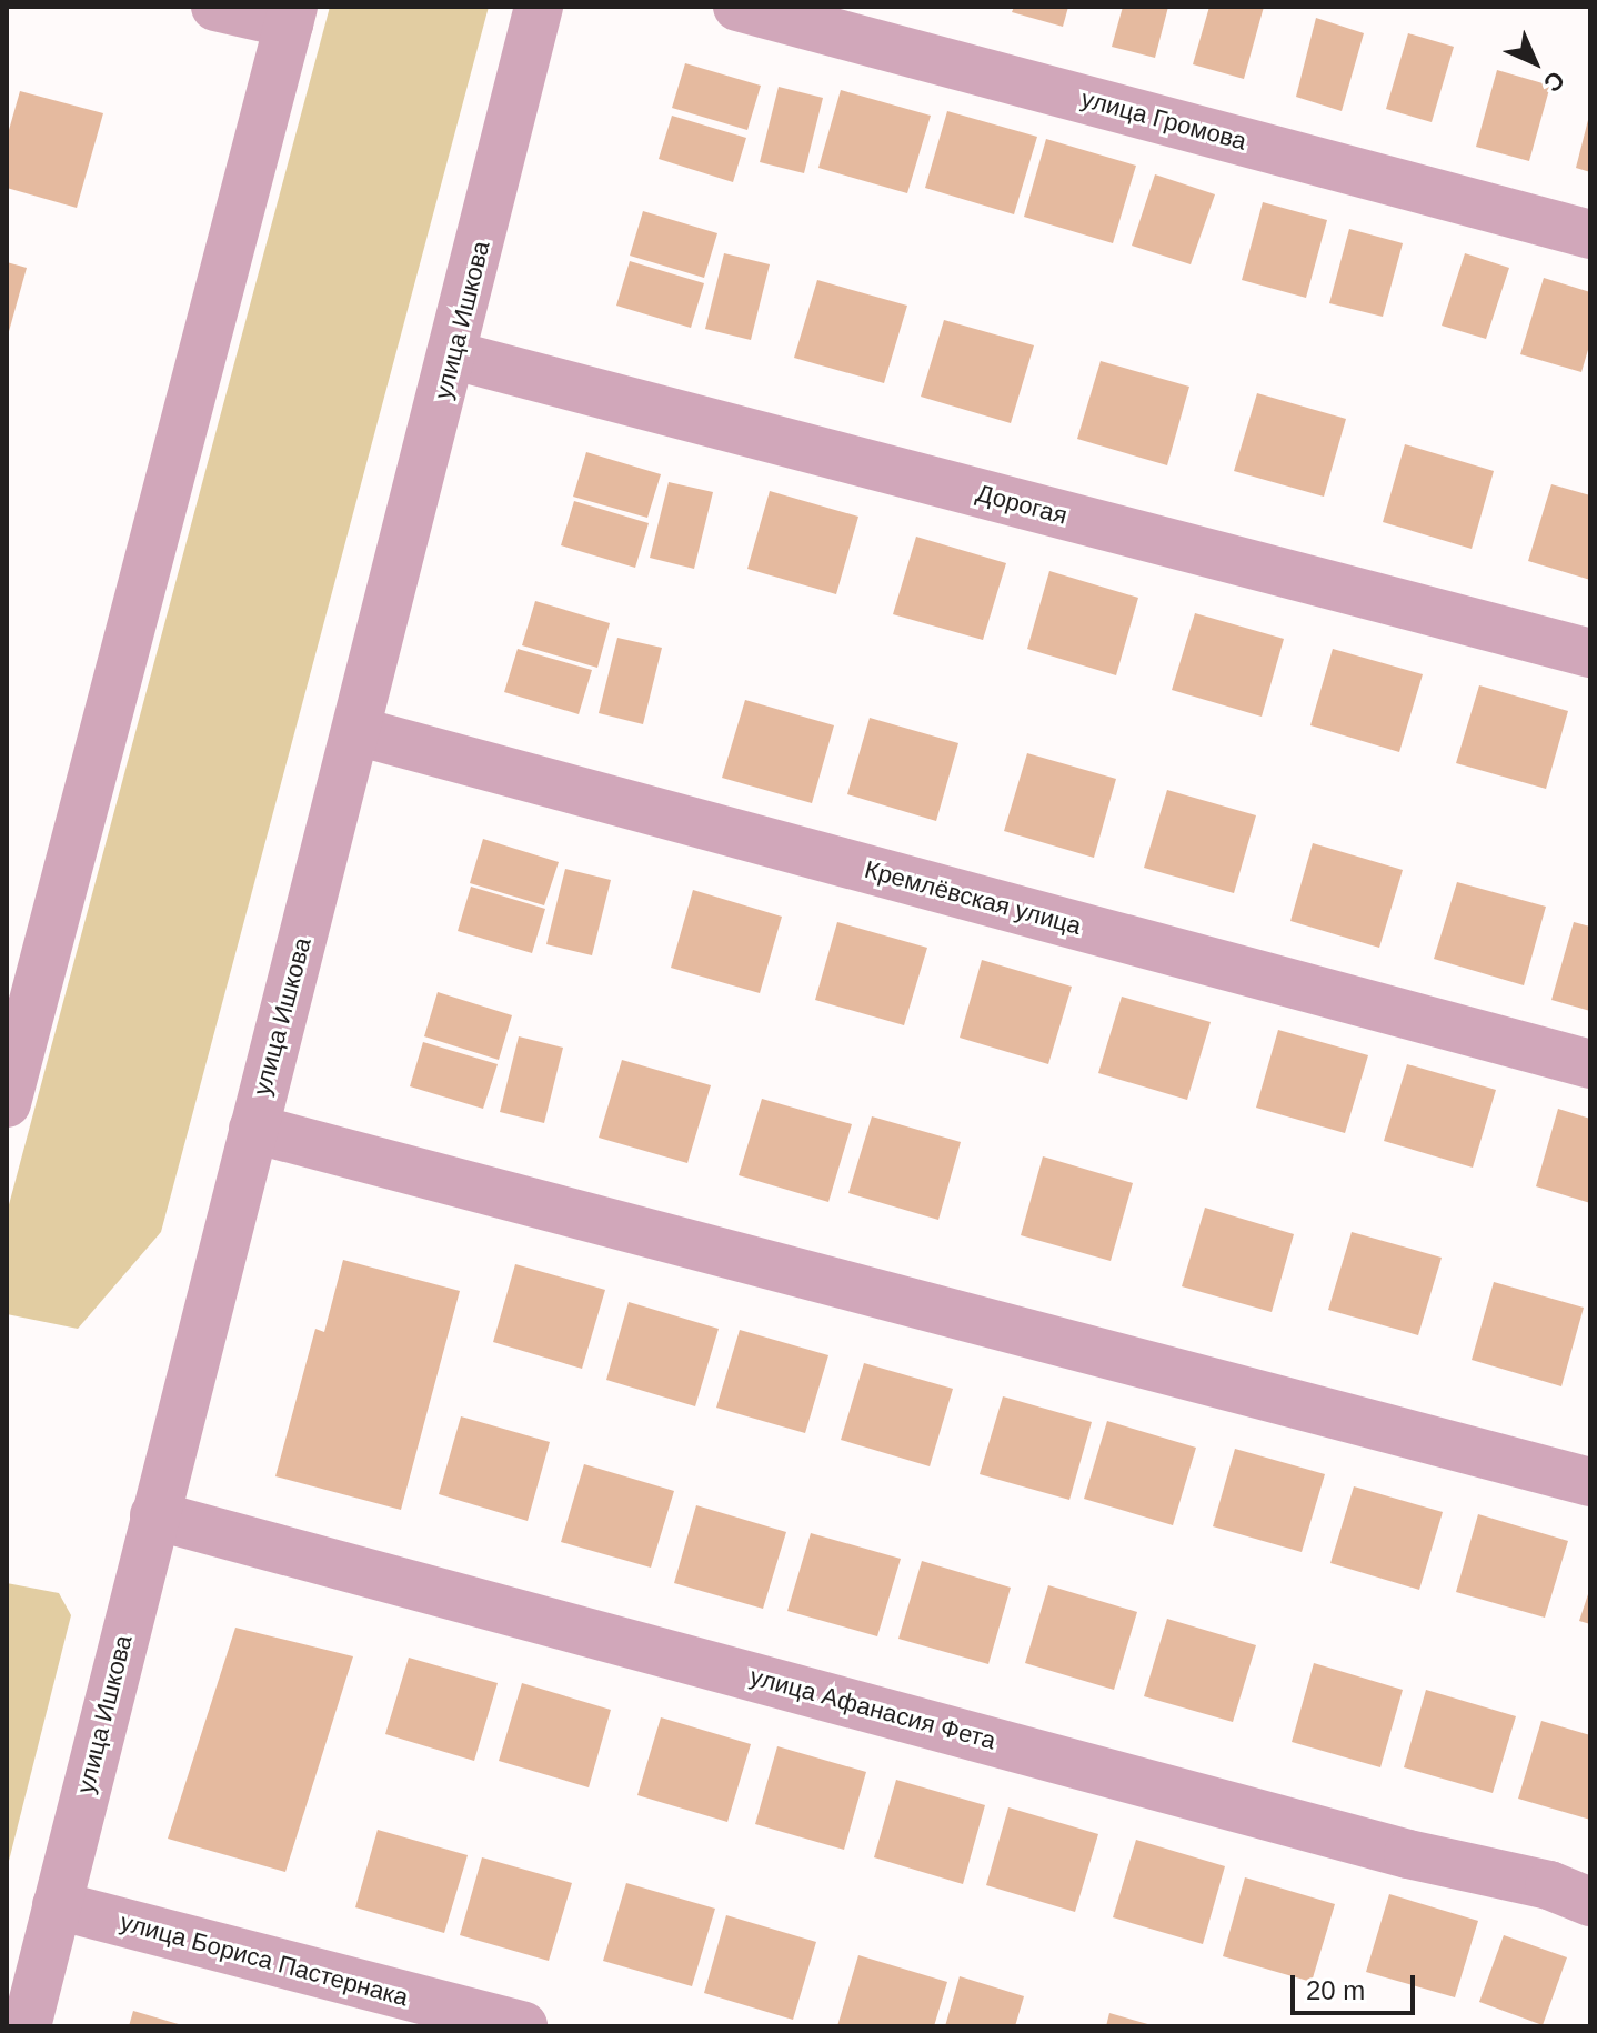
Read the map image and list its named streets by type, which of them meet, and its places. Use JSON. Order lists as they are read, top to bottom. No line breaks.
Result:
{"streets":{"street":["улица Громова","улица Ишкова","Дорогая","Кремлёвская улица","улица Афанасия Фета","улица Бориса Пастернака"]},"crossings":[["улица Ишкова","Дорогая"],["улица Ишкова","Кремлёвская улица"],["улица Ишкова","улица Афанасия Фета"],["улица Ишкова","улица Бориса Пастернака"]],"scale_bar":"20 m","north":"bottom right"}
